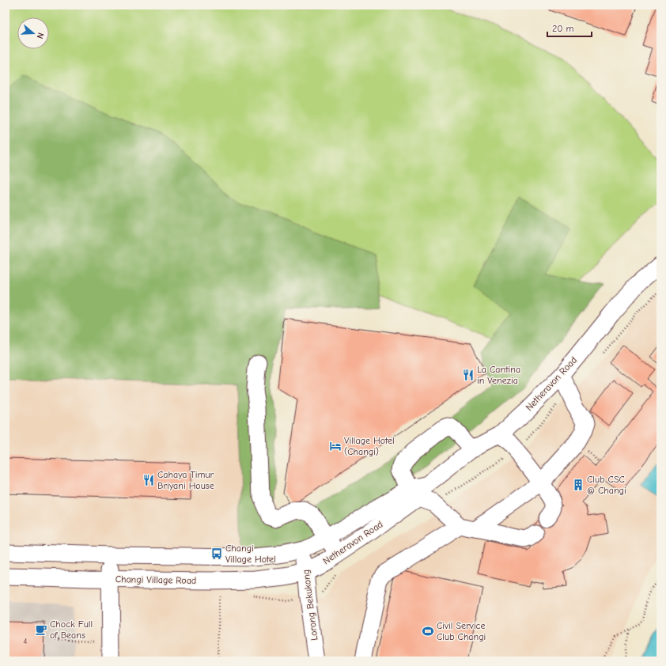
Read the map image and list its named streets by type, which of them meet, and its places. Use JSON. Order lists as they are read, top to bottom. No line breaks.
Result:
{"streets":{"street":["Netheravon Road","Changi Village Road","Lorong Bekukong"]},"crossings":[["Netheravon Road","Changi Village Road"],["Netheravon Road","Lorong Bekukong"],["Changi Village Road","Lorong Bekukong"]],"places":{"restaurant":["La Cantina in Venezia","Cahaya Timur Briyani House"],"hotel":["Village Hotel (Changi)"],"building":["Club CSC @ Changi"],"bus stop":["Changi Village Hotel"],"cafe":["Chock Full of Beans"],"sports":["Civil Service Club Changi"]},"house_numbers":["4"],"scale_bar":"20 m","north":"right"}
